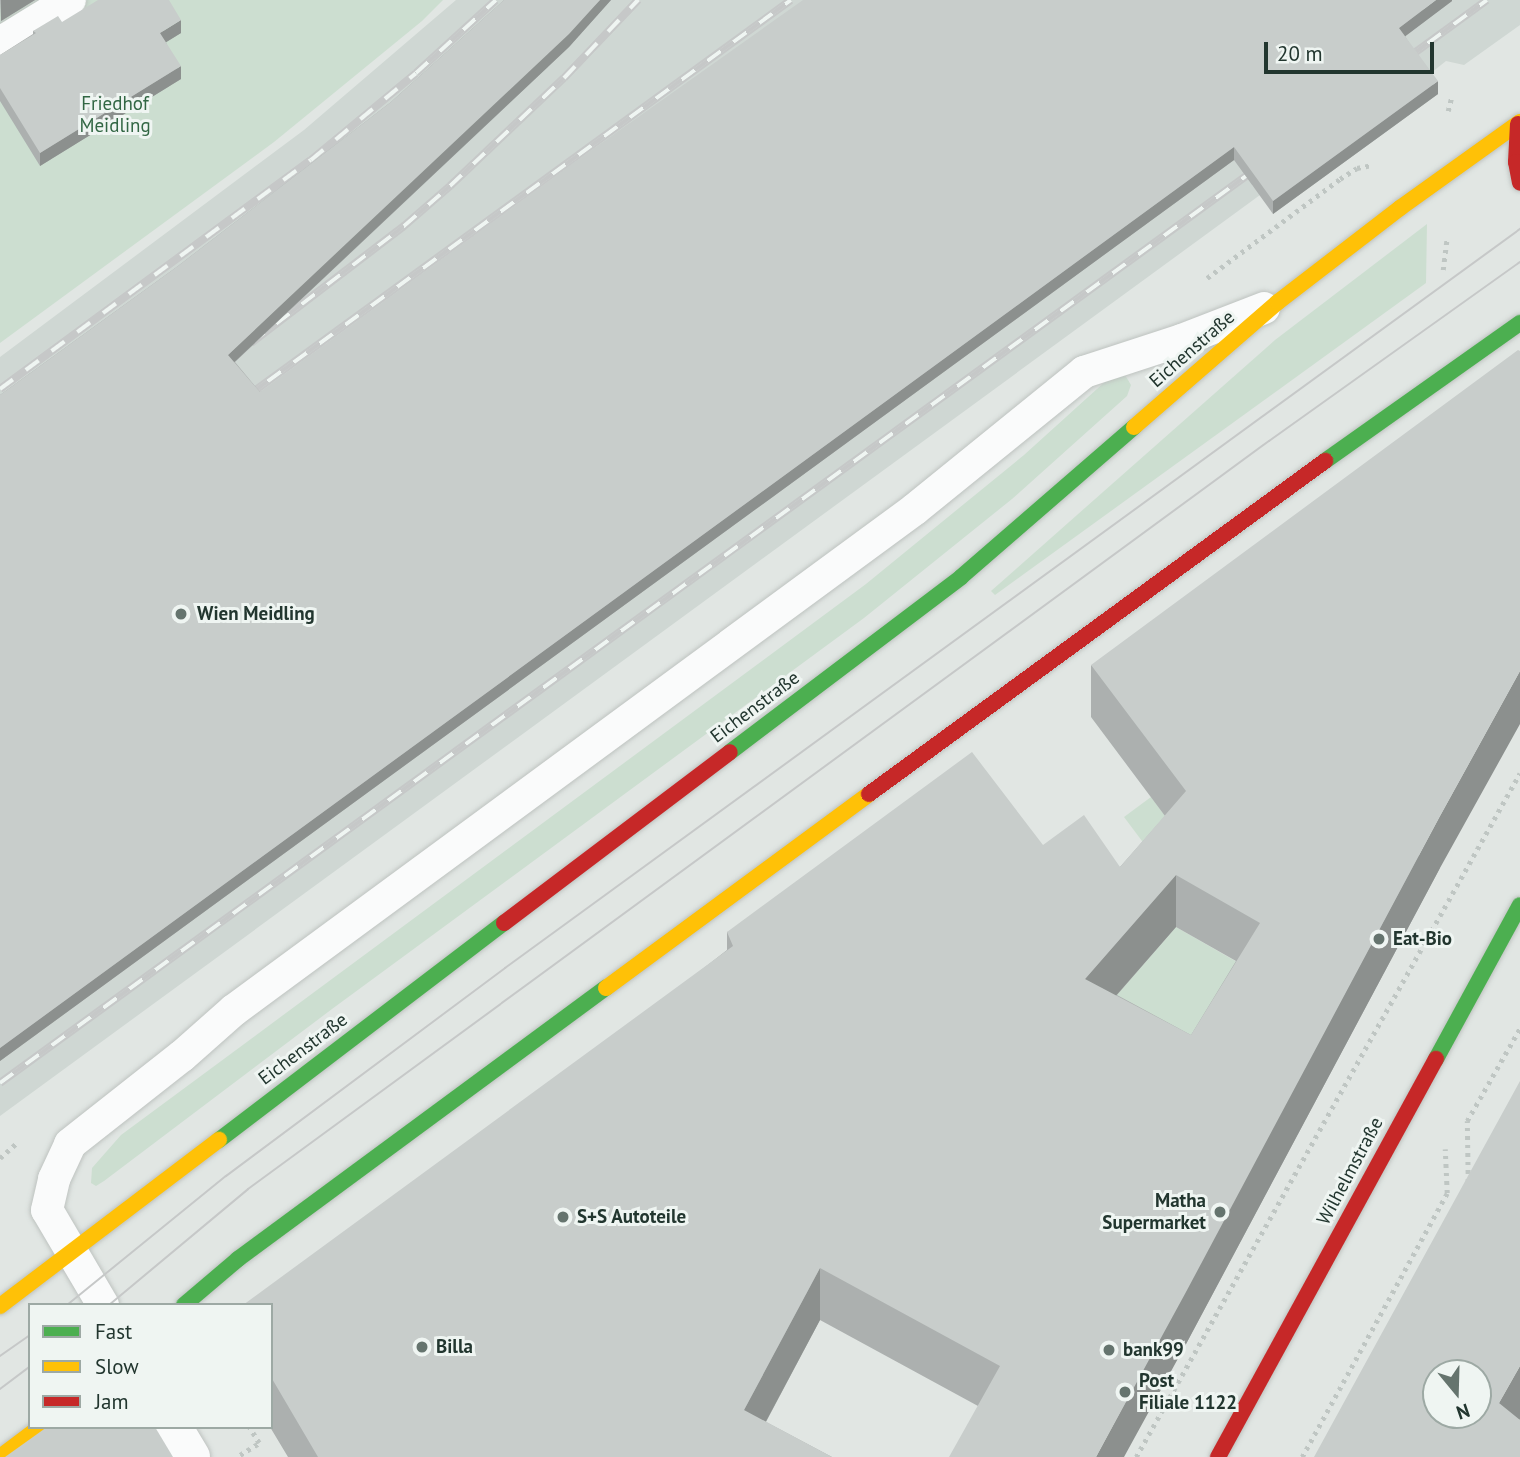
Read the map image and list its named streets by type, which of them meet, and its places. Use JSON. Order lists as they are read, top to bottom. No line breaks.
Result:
{"streets":{"main road":["Eichenstraße","Wilhelmstraße"]},"parks":["Friedhof Meidling"],"places":["Wien Meidling","Eat-Bio","Matha Supermarket","S+S Autoteile","Billa","bank99","Post Filiale 1122"],"legend":["Fast","Slow","Jam"],"scale_bar":"20 m","north":"bottom"}
